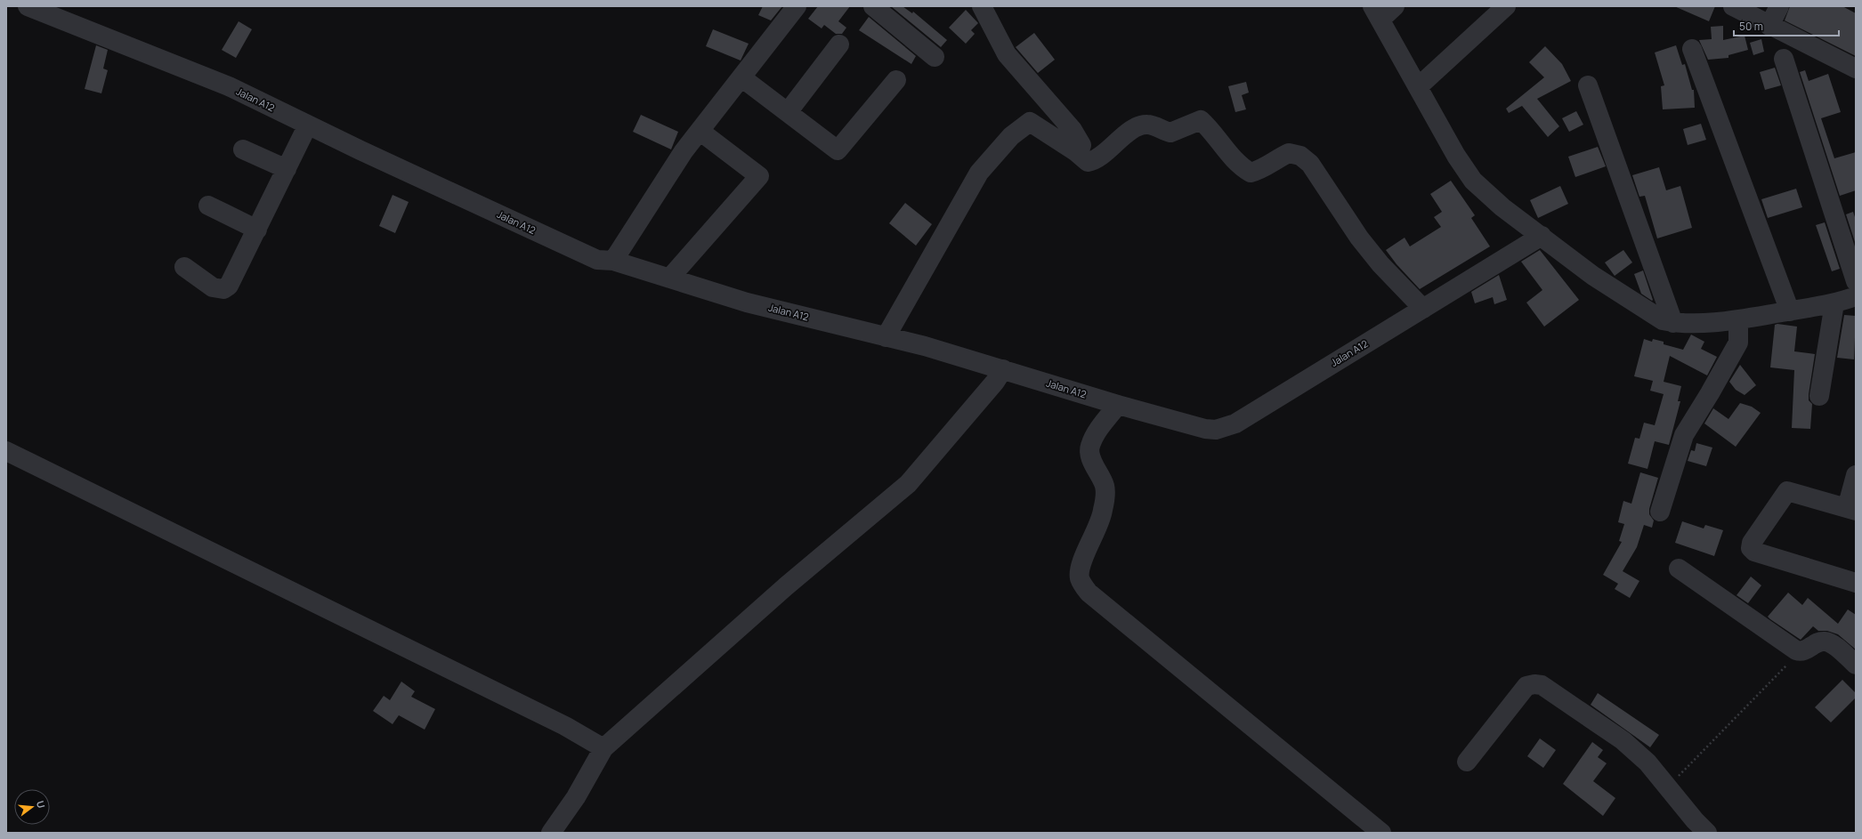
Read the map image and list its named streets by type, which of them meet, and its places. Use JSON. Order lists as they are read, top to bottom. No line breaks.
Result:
{"streets":{"street":["Jalan A12"]},"scale_bar":"50 m","north":"right"}
